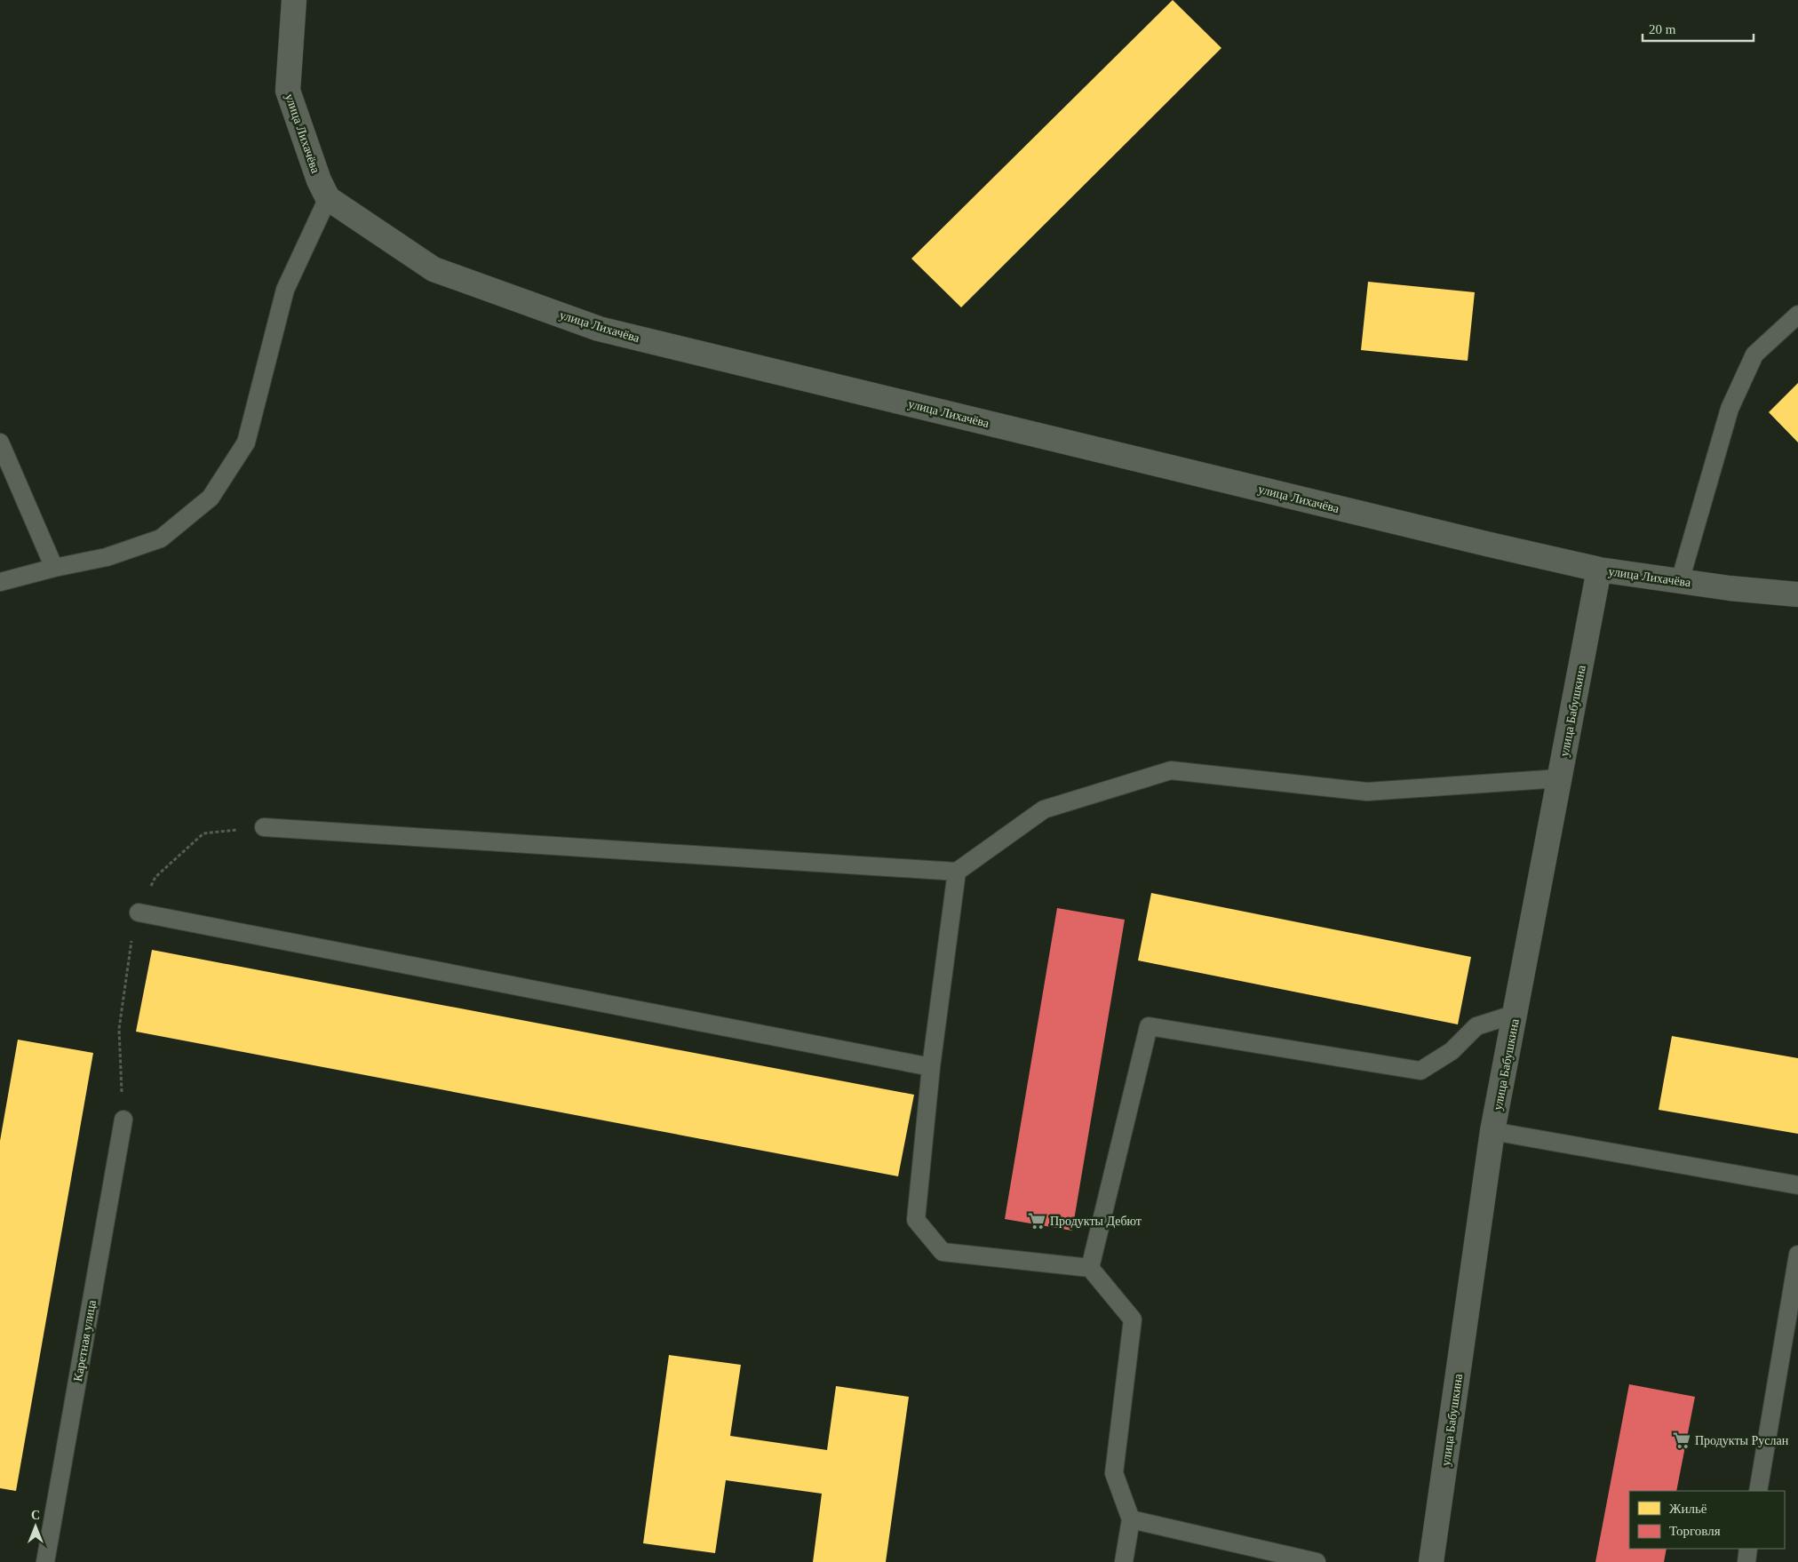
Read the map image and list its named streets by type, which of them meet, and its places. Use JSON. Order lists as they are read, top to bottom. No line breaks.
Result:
{"streets":{"street":["улица Лихачёва","улица Бабушкина"],"lane":["Каретная улица"]},"crossings":[["улица Лихачёва","улица Бабушкина"]],"places":{"supermarket":["Продукты Дебют","Продукты Руслан"]},"legend":["Жильё","Торговля"],"scale_bar":"20 m","north":"top"}
